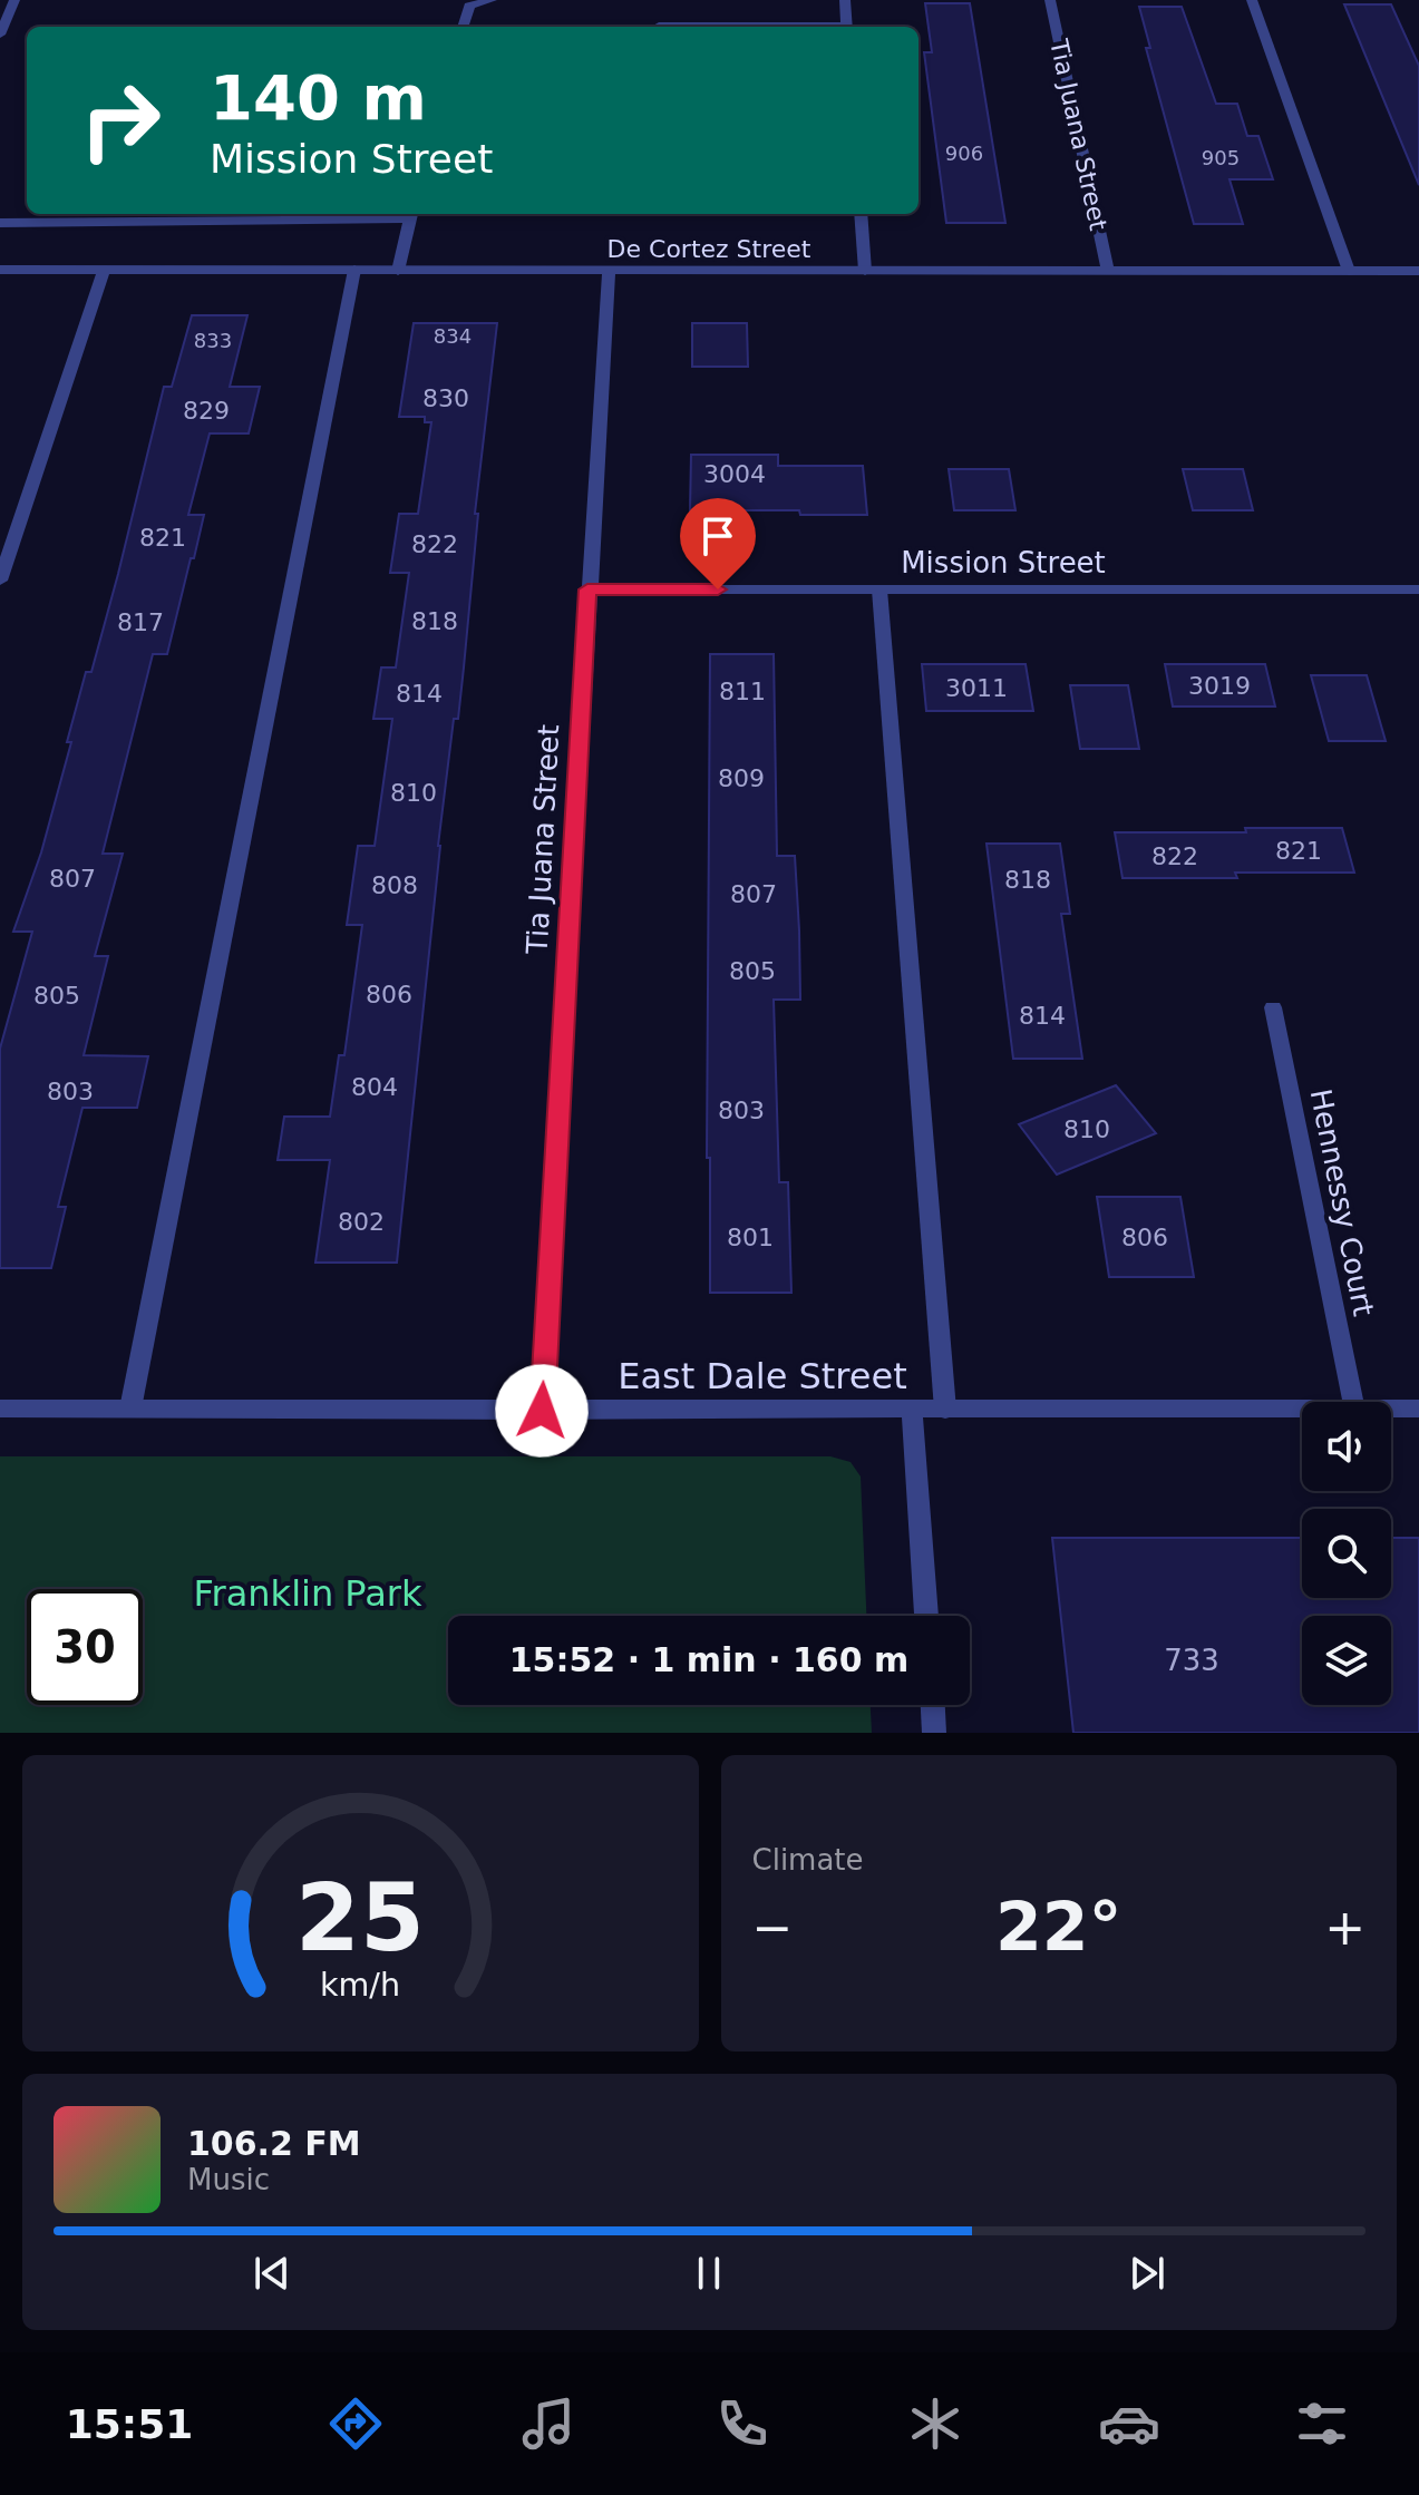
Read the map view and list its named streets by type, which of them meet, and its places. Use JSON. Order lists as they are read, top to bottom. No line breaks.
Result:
{"streets":{"street":["Tia Juana Street","De Cortez Street","Mission Street","Hennessy Court","East Dale Street"]},"crossings":[["Tia Juana Street","De Cortez Street"],["Tia Juana Street","Mission Street"],["Tia Juana Street","East Dale Street"]],"parks":["Franklin Park"],"house_numbers":["906","905","834","833","830","829","3004","821","822","818","817","3019","3011","811","814","809","810","821","822","807","818","808","807","805","806","805","814","804","803","803","810","802","801","806","733"],"page":{"turn":["140 m","Mission Street"],"limit":"30","trip":"15:52 · 1 min · 160 m","tile":"Climate","heat":["−","22°","+"],"song":["106.2 FM","Music"],"tabs":"15:51","gauge":["25","km/h"]}}
